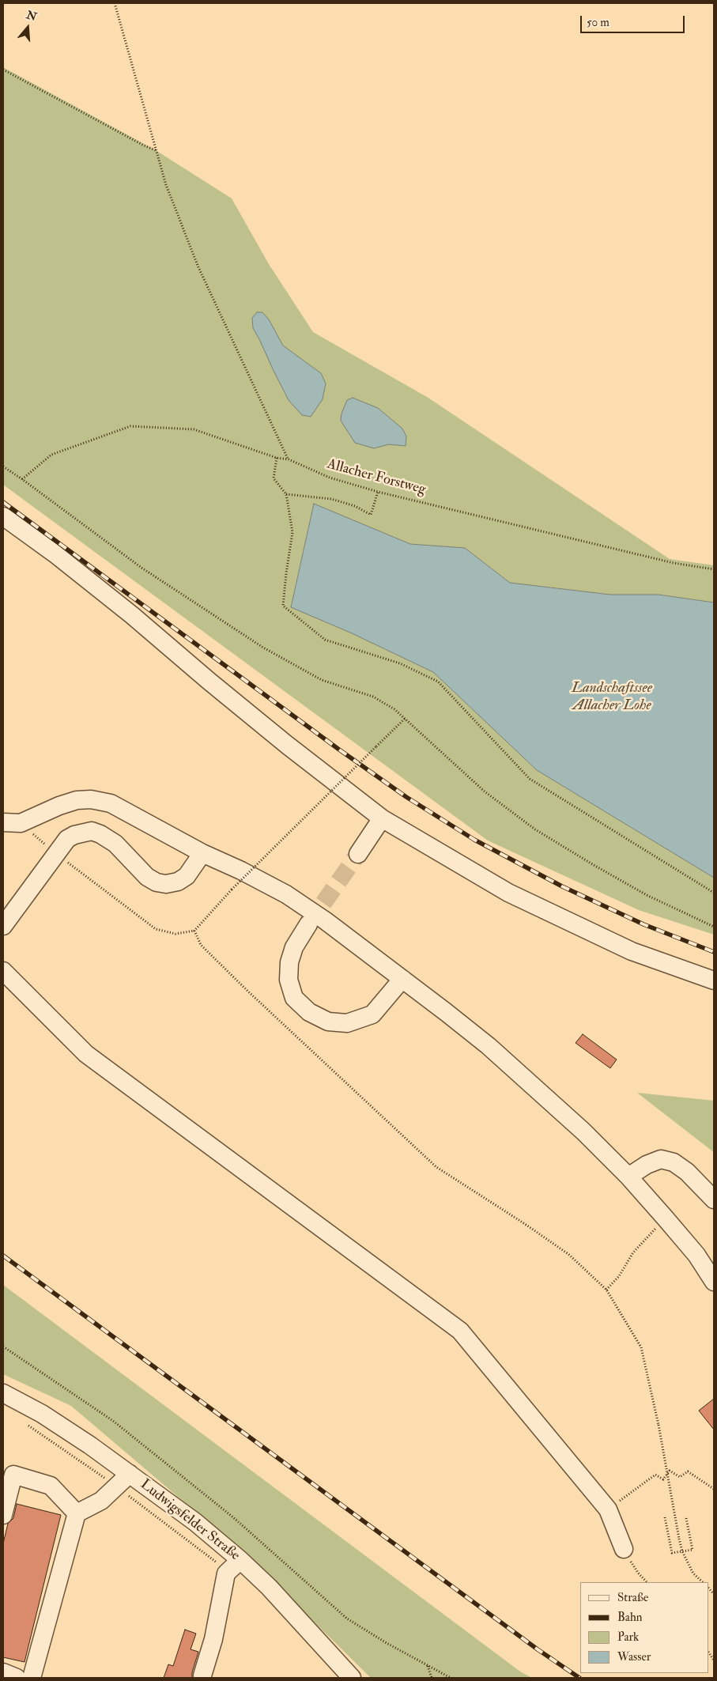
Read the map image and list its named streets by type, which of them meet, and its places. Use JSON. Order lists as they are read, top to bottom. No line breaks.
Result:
{"streets":{"street":["Ludwigsfelder Straße"],"path":["Allacher Forstweg"]},"water":["Landschaftssee Allacher Lohe"],"legend":["Straße","Bahn","Park","Wasser"],"scale_bar":"50 m","north":"top"}
